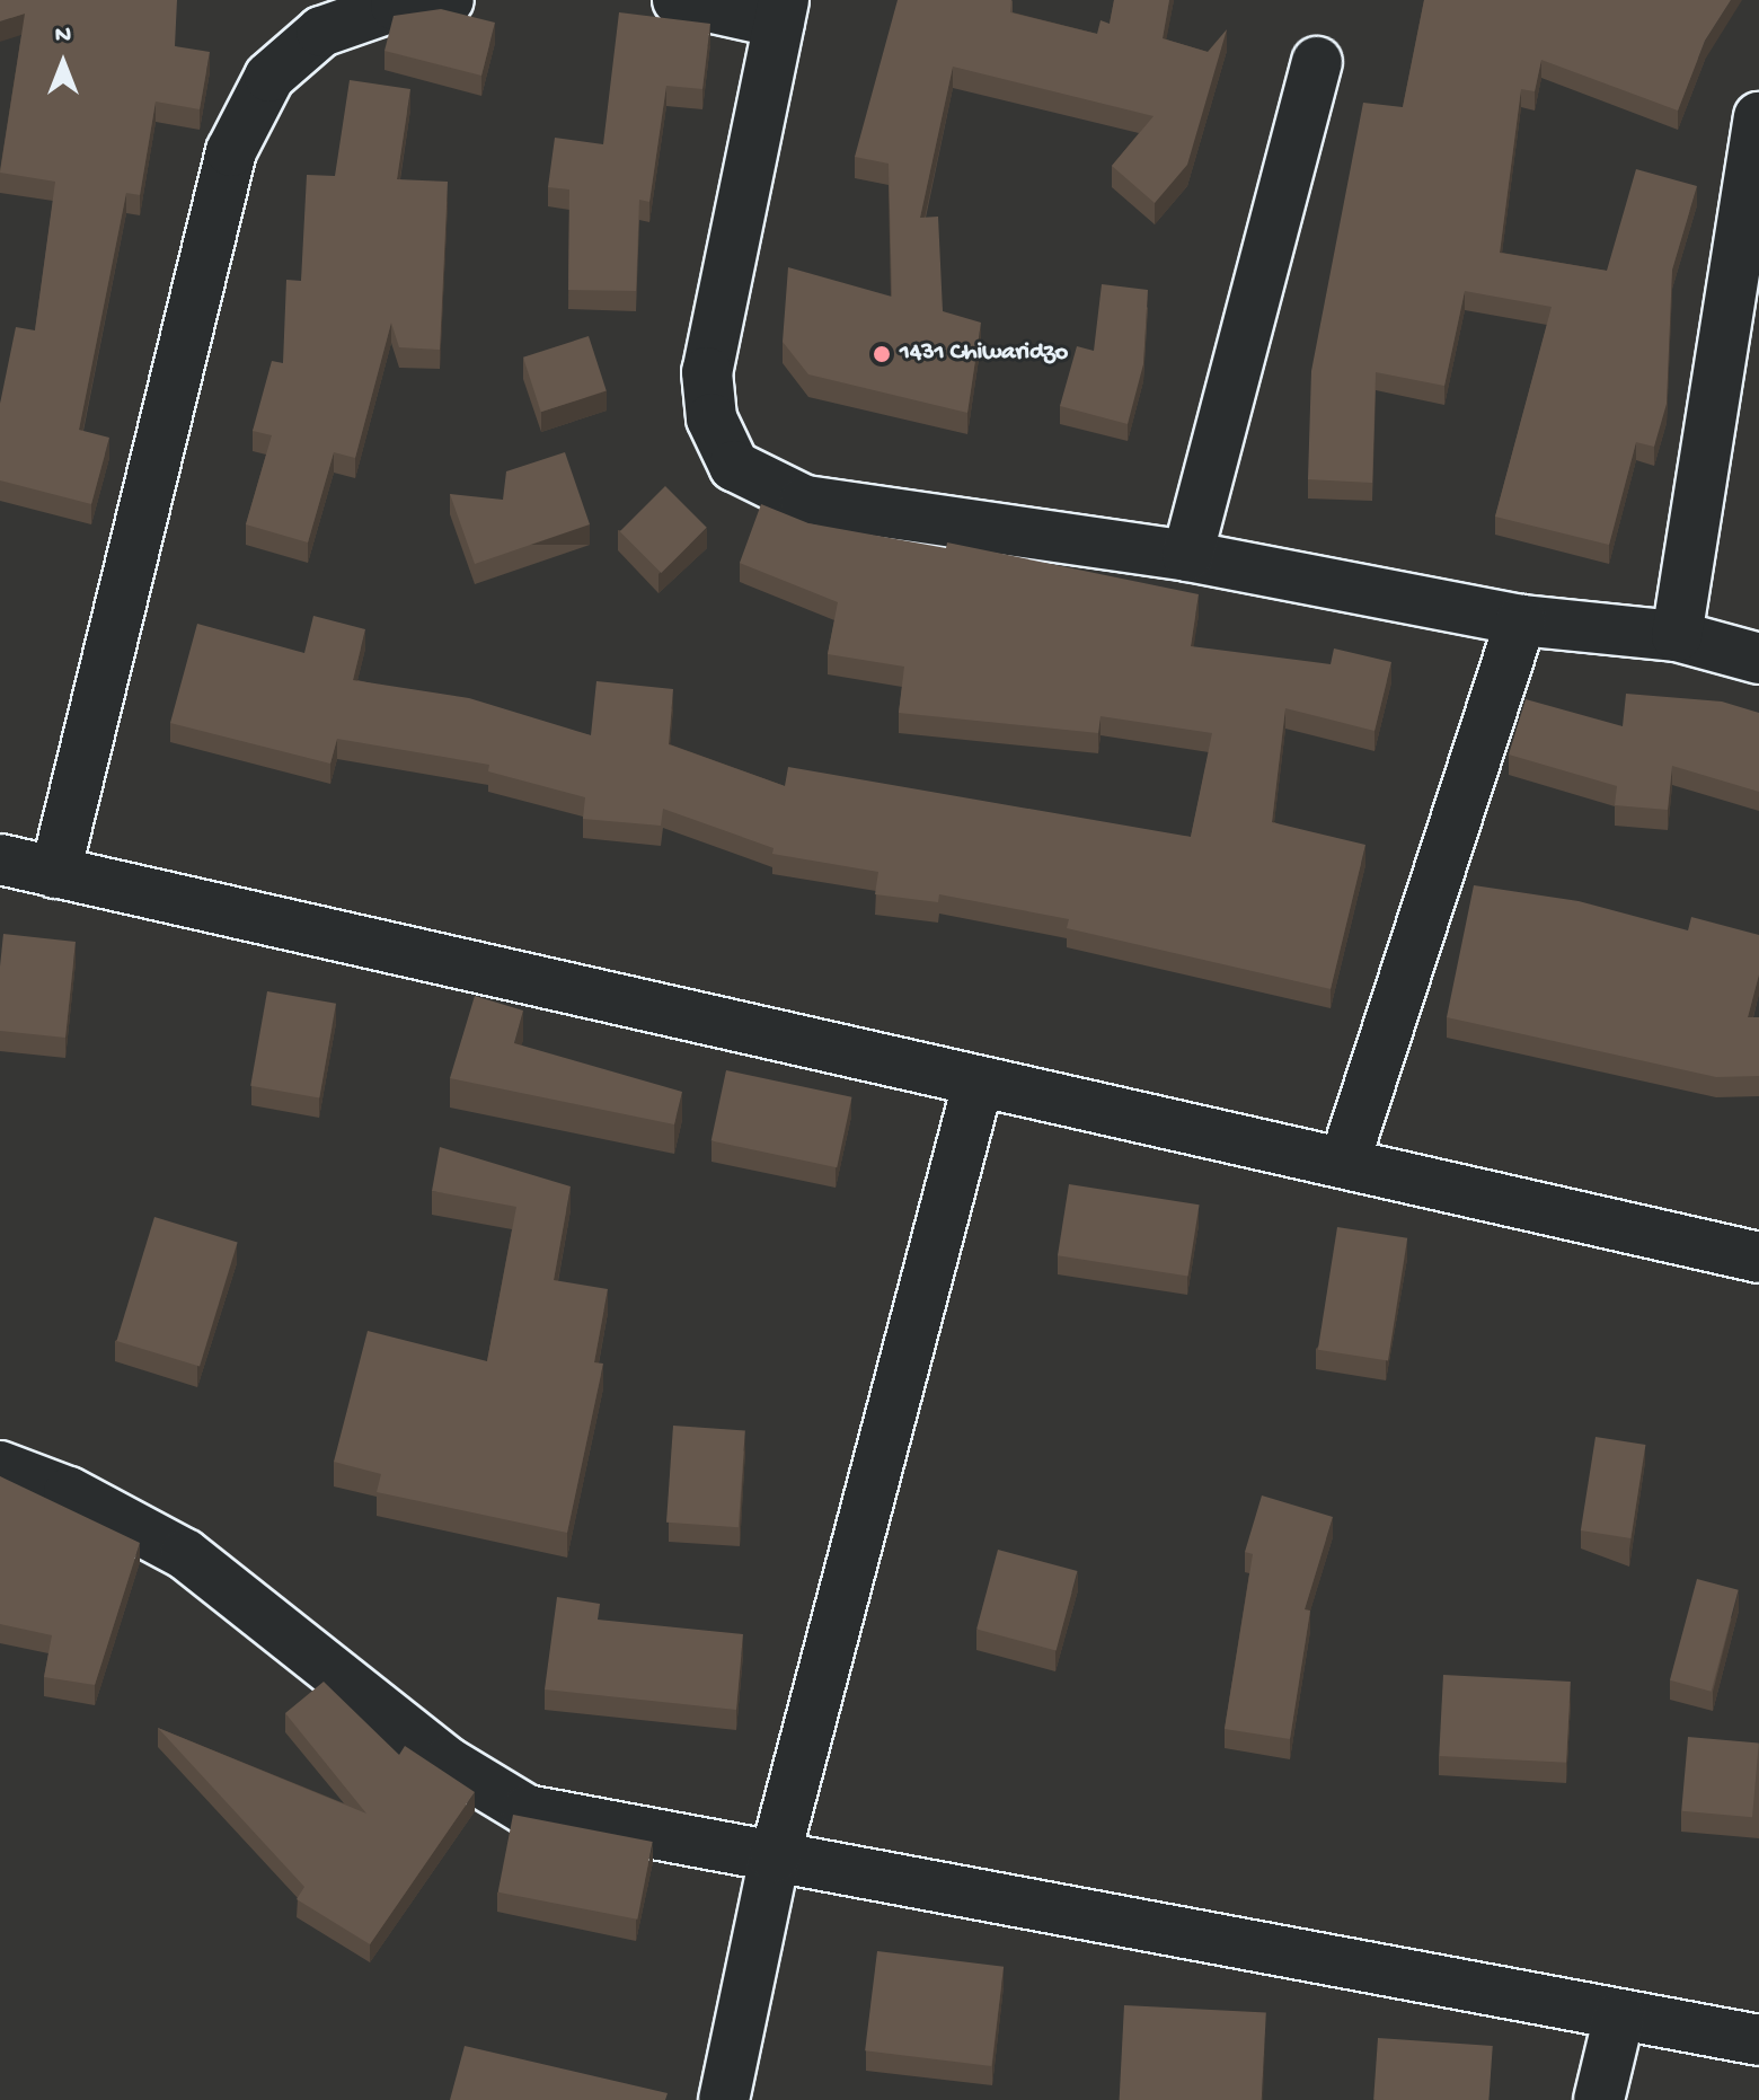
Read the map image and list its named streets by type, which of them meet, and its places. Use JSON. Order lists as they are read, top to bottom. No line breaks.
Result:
{"places":["1431 Chiwaridzo"],"north":"top"}
